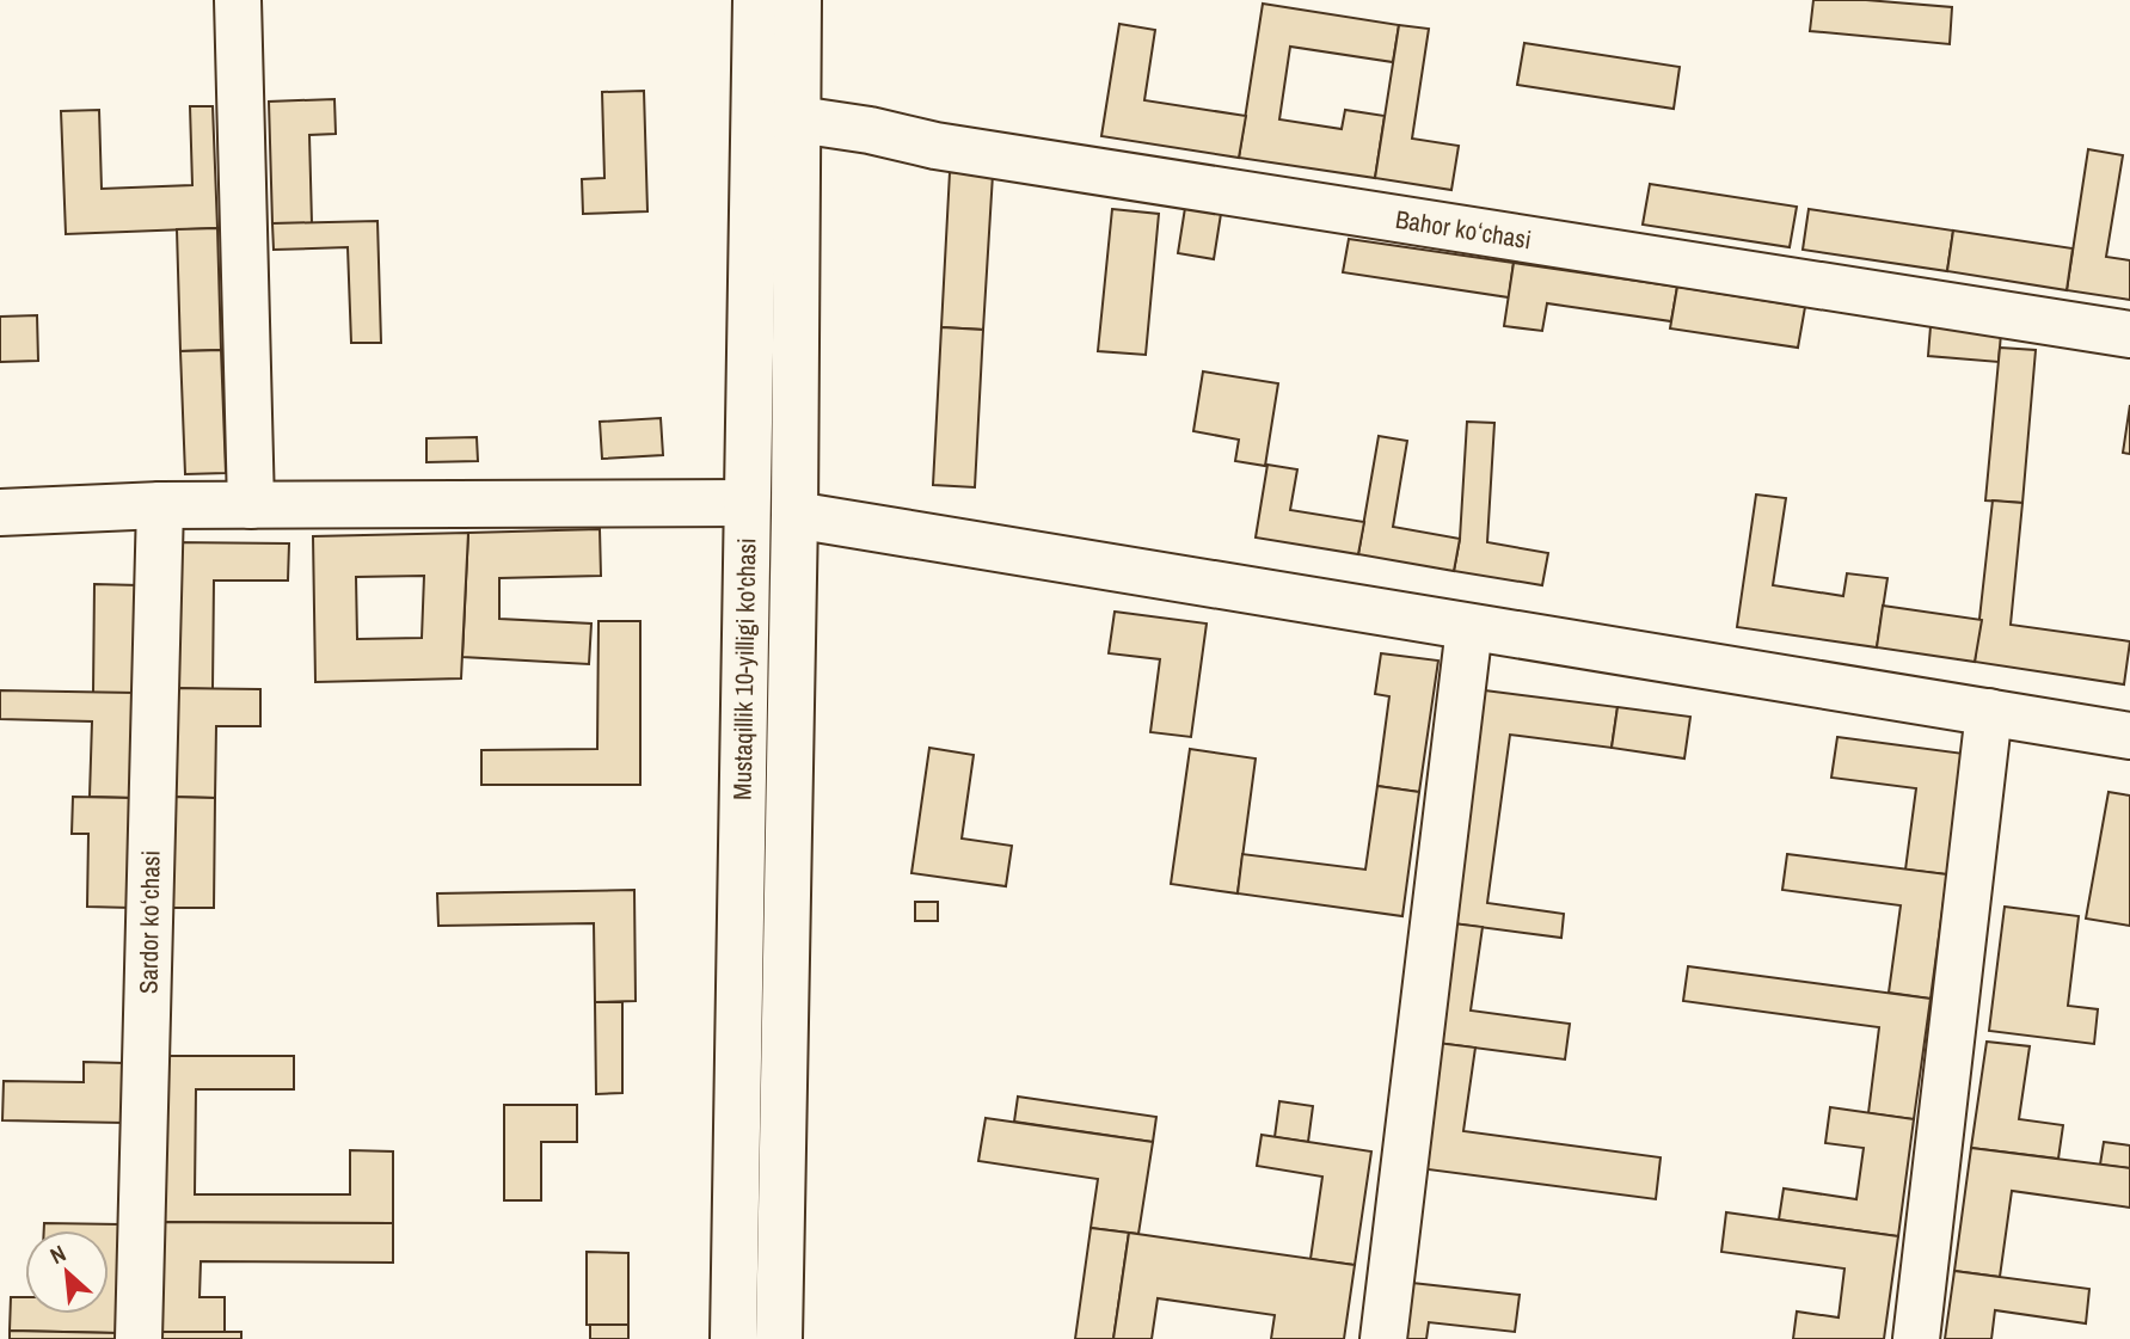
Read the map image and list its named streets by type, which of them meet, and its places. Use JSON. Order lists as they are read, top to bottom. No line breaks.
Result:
{"streets":{"street":["Bahor koʻchasi","Mustaqillik 10-yilligi ko'chasi","Sardor koʻchasi"]},"crossings":[["Bahor koʻchasi","Mustaqillik 10-yilligi ko'chasi"]],"north":"top left"}
